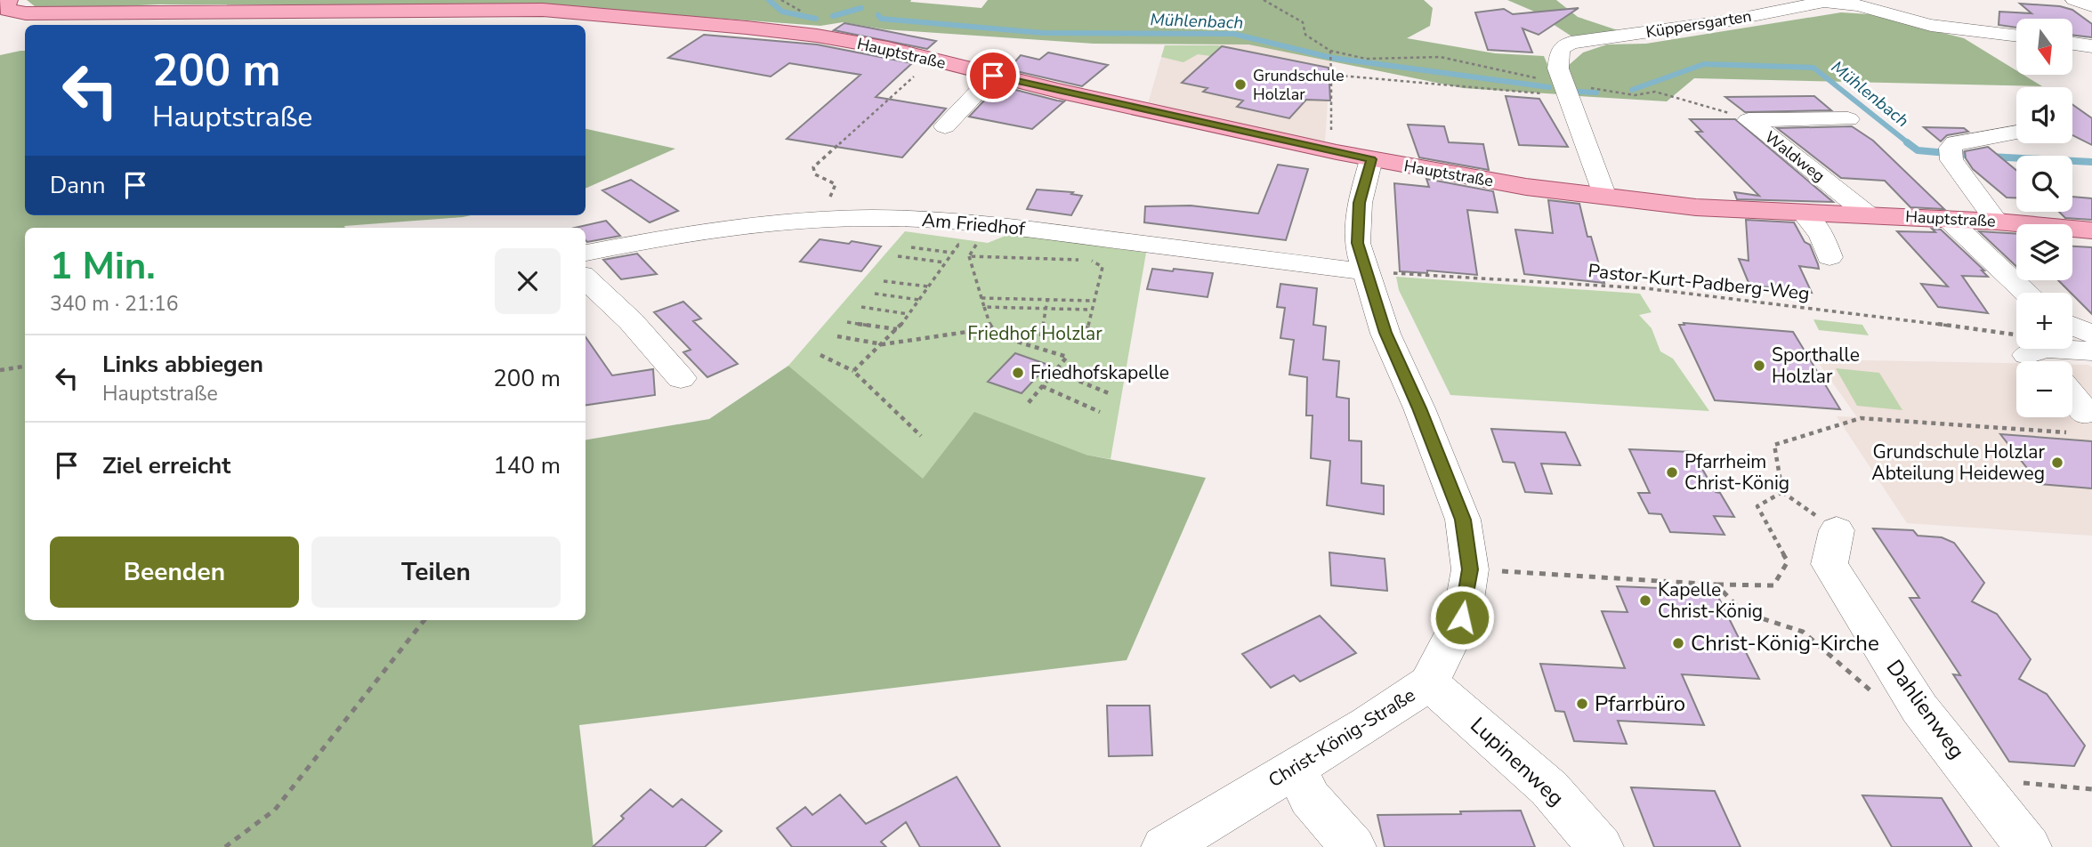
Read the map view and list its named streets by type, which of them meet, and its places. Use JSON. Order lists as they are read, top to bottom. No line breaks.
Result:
{"streets":{"main road":["Hauptstraße"],"street":["Küppersgarten","Waldweg","Am Friedhof","Dahlienweg","Christ-König-Straße","Lupinenweg"],"path":["Pastor-Kurt-Padberg-Weg"]},"crossings":[["Küppersgarten","Hauptstraße"],["Hauptstraße","Waldweg"],["Hauptstraße","Christ-König-Straße"],["Am Friedhof","Pastor-Kurt-Padberg-Weg"],["Am Friedhof","Christ-König-Straße"],["Pastor-Kurt-Padberg-Weg","Christ-König-Straße"],["Christ-König-Straße","Lupinenweg"]],"water":["Mühlenbach"],"parks":["Friedhof Holzlar"],"places":["Grundschule Holzlar","Sporthalle Holzlar","Friedhofskapelle","Grundschule Holzlar Abteilung Heideweg","Pfarrheim Christ-König","Kapelle Christ-König","Christ-König-Kirche","Pfarrbüro"],"north":"bottom","page":{"map_buttons":["+","−"],"turn":["200 m","Hauptstraße"],"then":"Dann","heading":["1 Min.","340 m · 21:16"],"list":[{"name":"Links abbiegen","note":"Hauptstraße","value":"200 m"},{"name":"Ziel erreicht","value":"140 m"}],"buttons":["Beenden","Teilen"]}}
